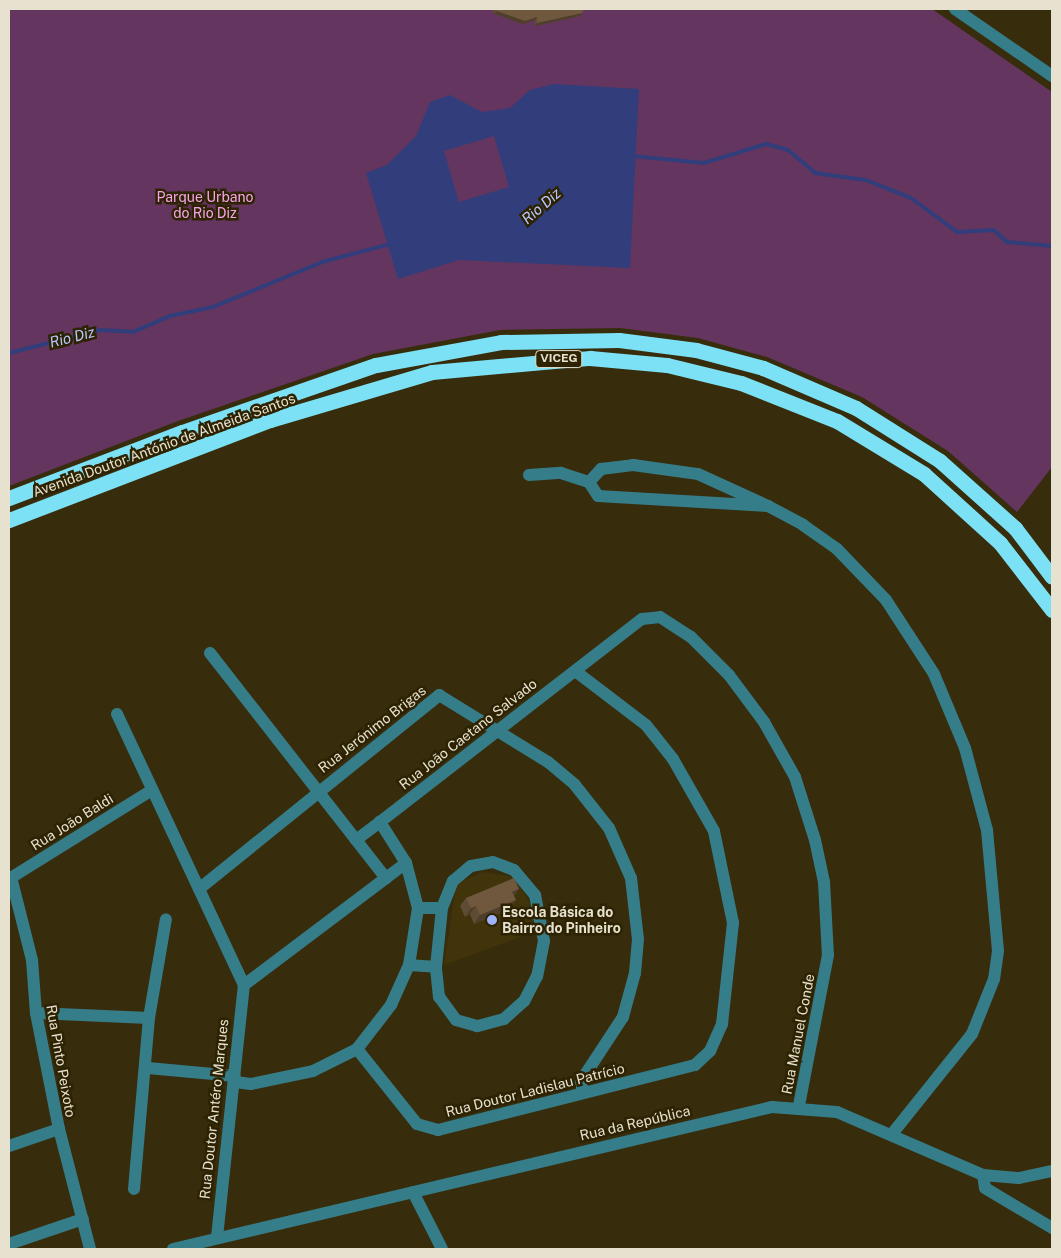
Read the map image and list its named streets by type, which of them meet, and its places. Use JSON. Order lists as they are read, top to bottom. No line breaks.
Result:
{"streets":{"highway":["VICEG","Avenida Doutor António de Almeida Santos"],"street":["Rua Jerónimo Brigas","Rua João Caetano Salvado","Rua João Baldi","Rua Manuel Conde","Rua Pinto Peixoto","Rua Doutor Ladislau Patrício","Rua Doutor Antéro Marques","Rua da República"]},"crossings":[["Rua Jerónimo Brigas","Rua João Caetano Salvado"],["Rua João Caetano Salvado","Rua Manuel Conde"],["Rua João Caetano Salvado","Rua Doutor Ladislau Patrício"],["Rua João Baldi","Rua Pinto Peixoto"],["Rua Manuel Conde","Rua Doutor Ladislau Patrício"],["Rua Manuel Conde","Rua da República"],["Rua Doutor Antéro Marques","Rua da República"]],"water":["Rio Diz"],"parks":["Parque Urbano do Rio Diz"],"places":["Escola Básica do Bairro do Pinheiro"]}
